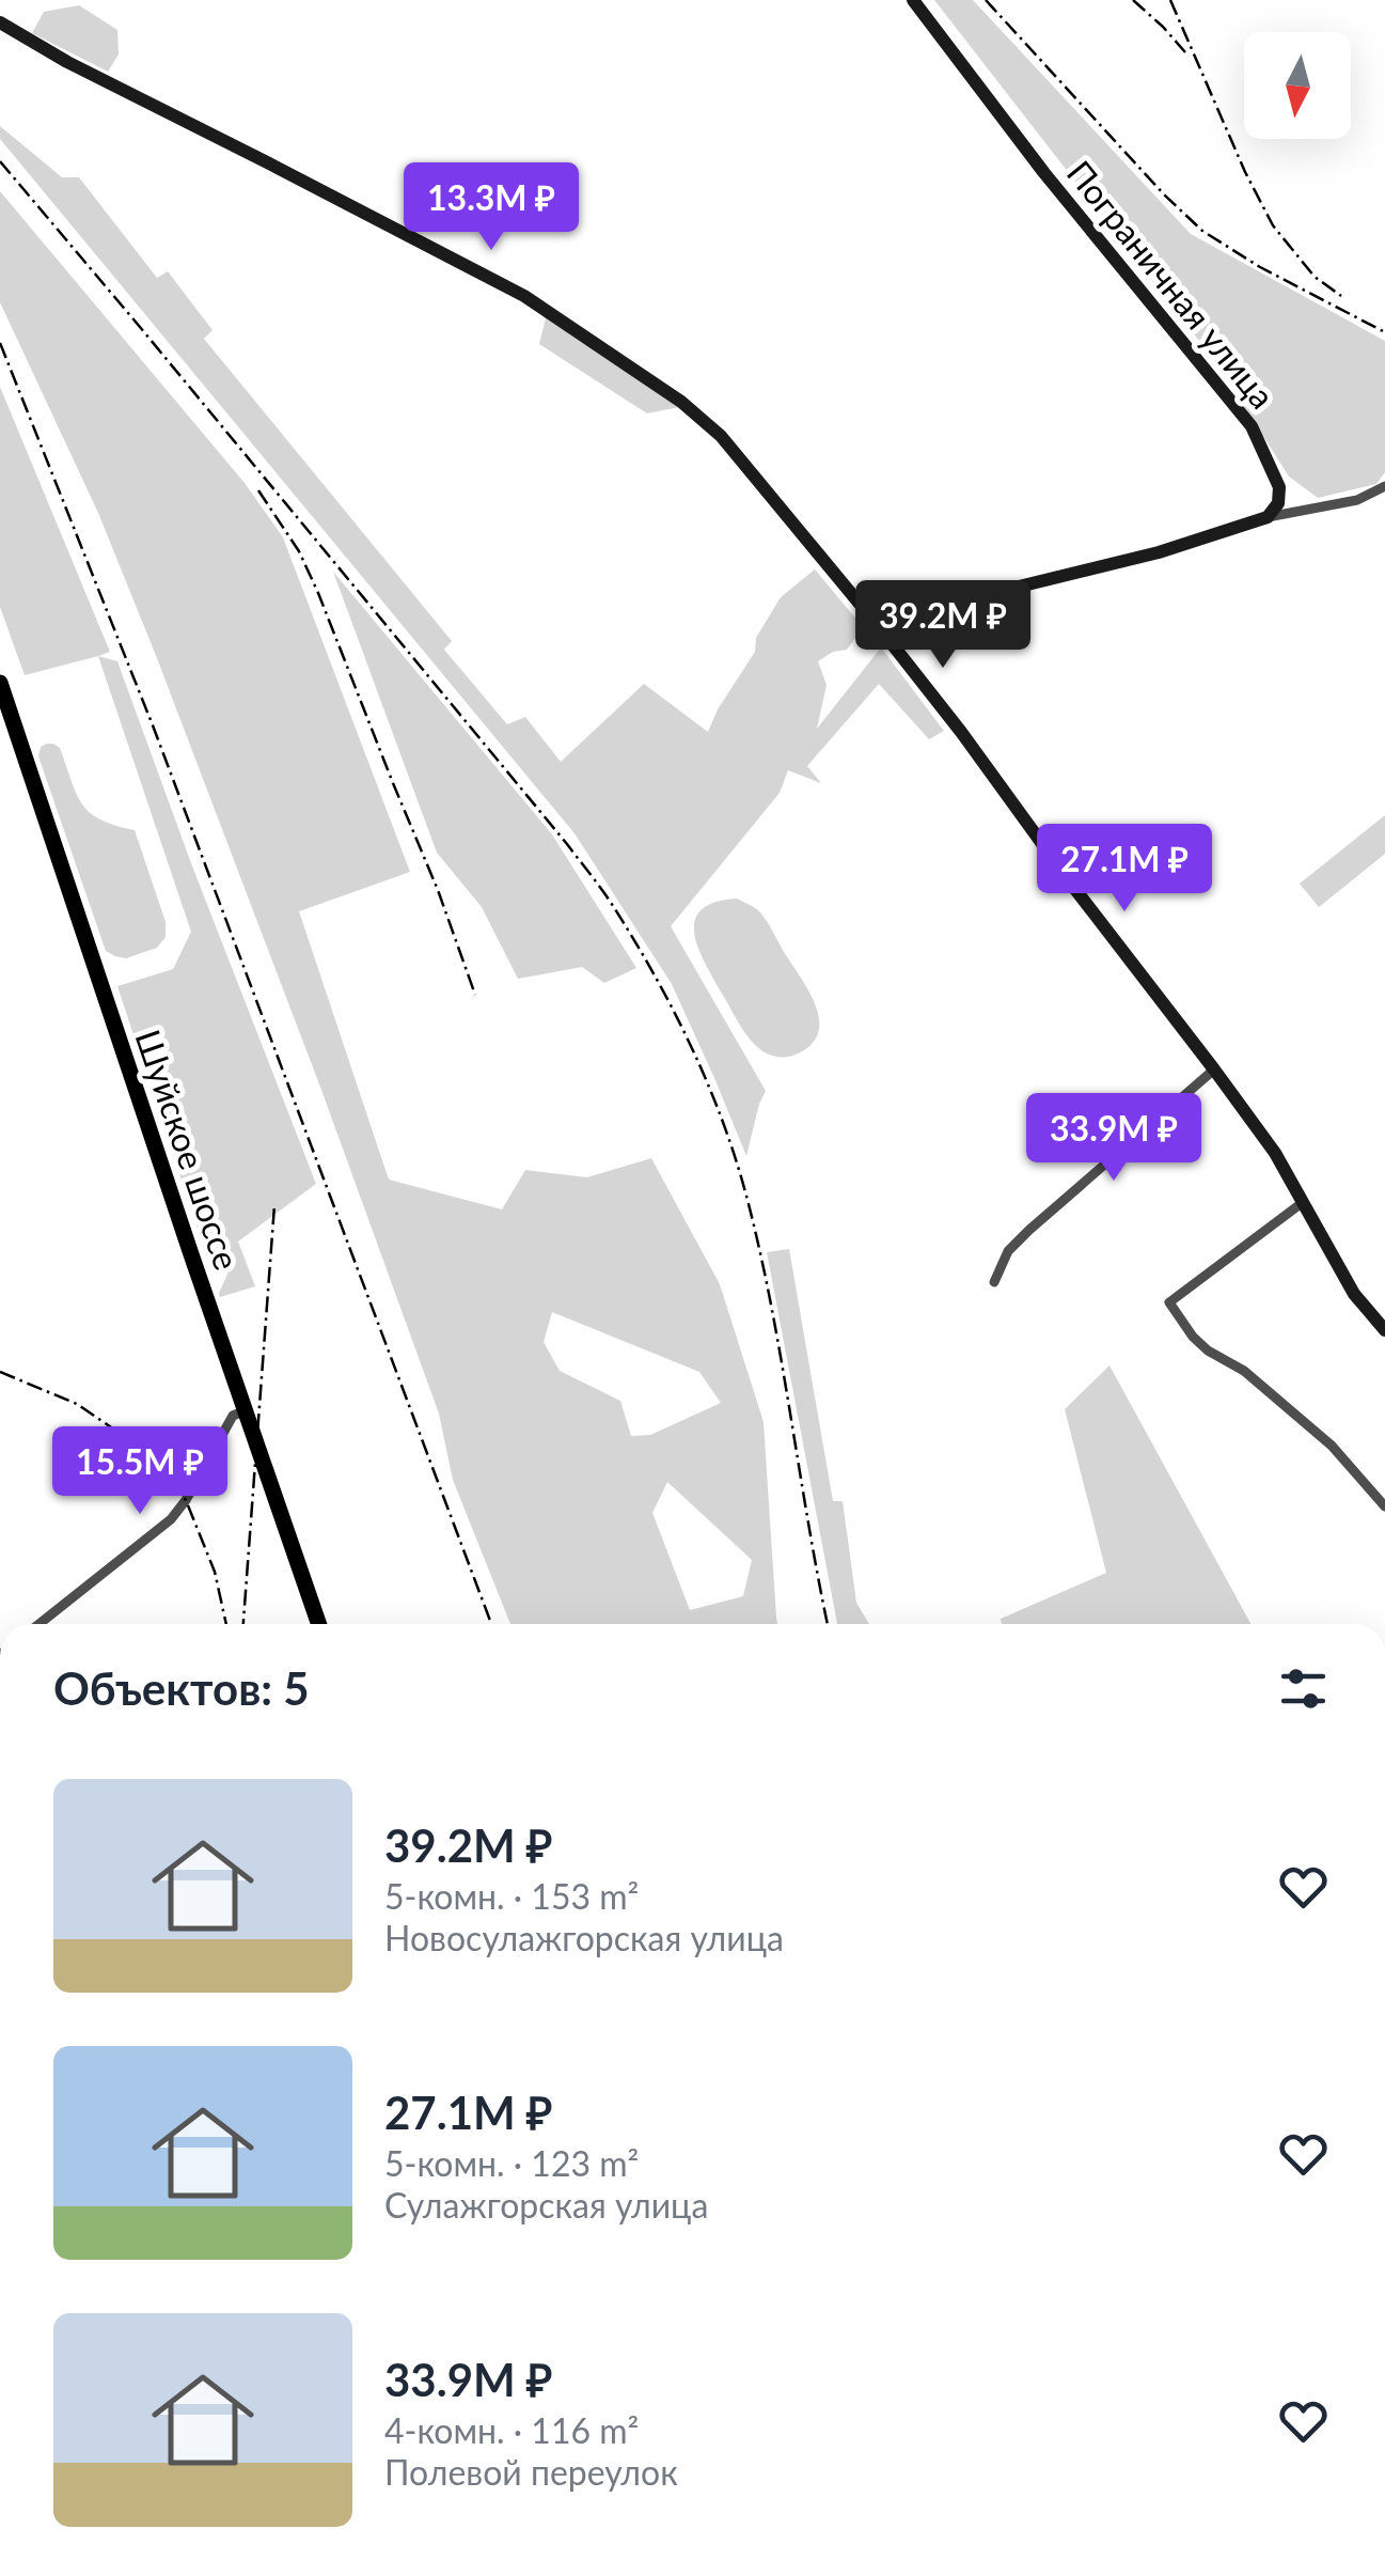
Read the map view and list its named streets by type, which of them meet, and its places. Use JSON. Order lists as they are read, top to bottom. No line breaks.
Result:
{"streets":{"main road":["Пограничная улица","Шуйское шоссе"]},"north":"bottom","page":{"price":["13.3M ₽","39.2M ₽","27.1M ₽","33.9M ₽","15.5M ₽"],"heading":"Объектов: 5","list":[{"name":"39.2M ₽","note":"5-комн. · 153 m² · Новосулажгорская улица"},{"name":"27.1M ₽","note":"5-комн. · 123 m² · Сулажгорская улица"},{"name":"33.9M ₽","note":"4-комн. · 116 m² · Полевой переулок"}]}}
